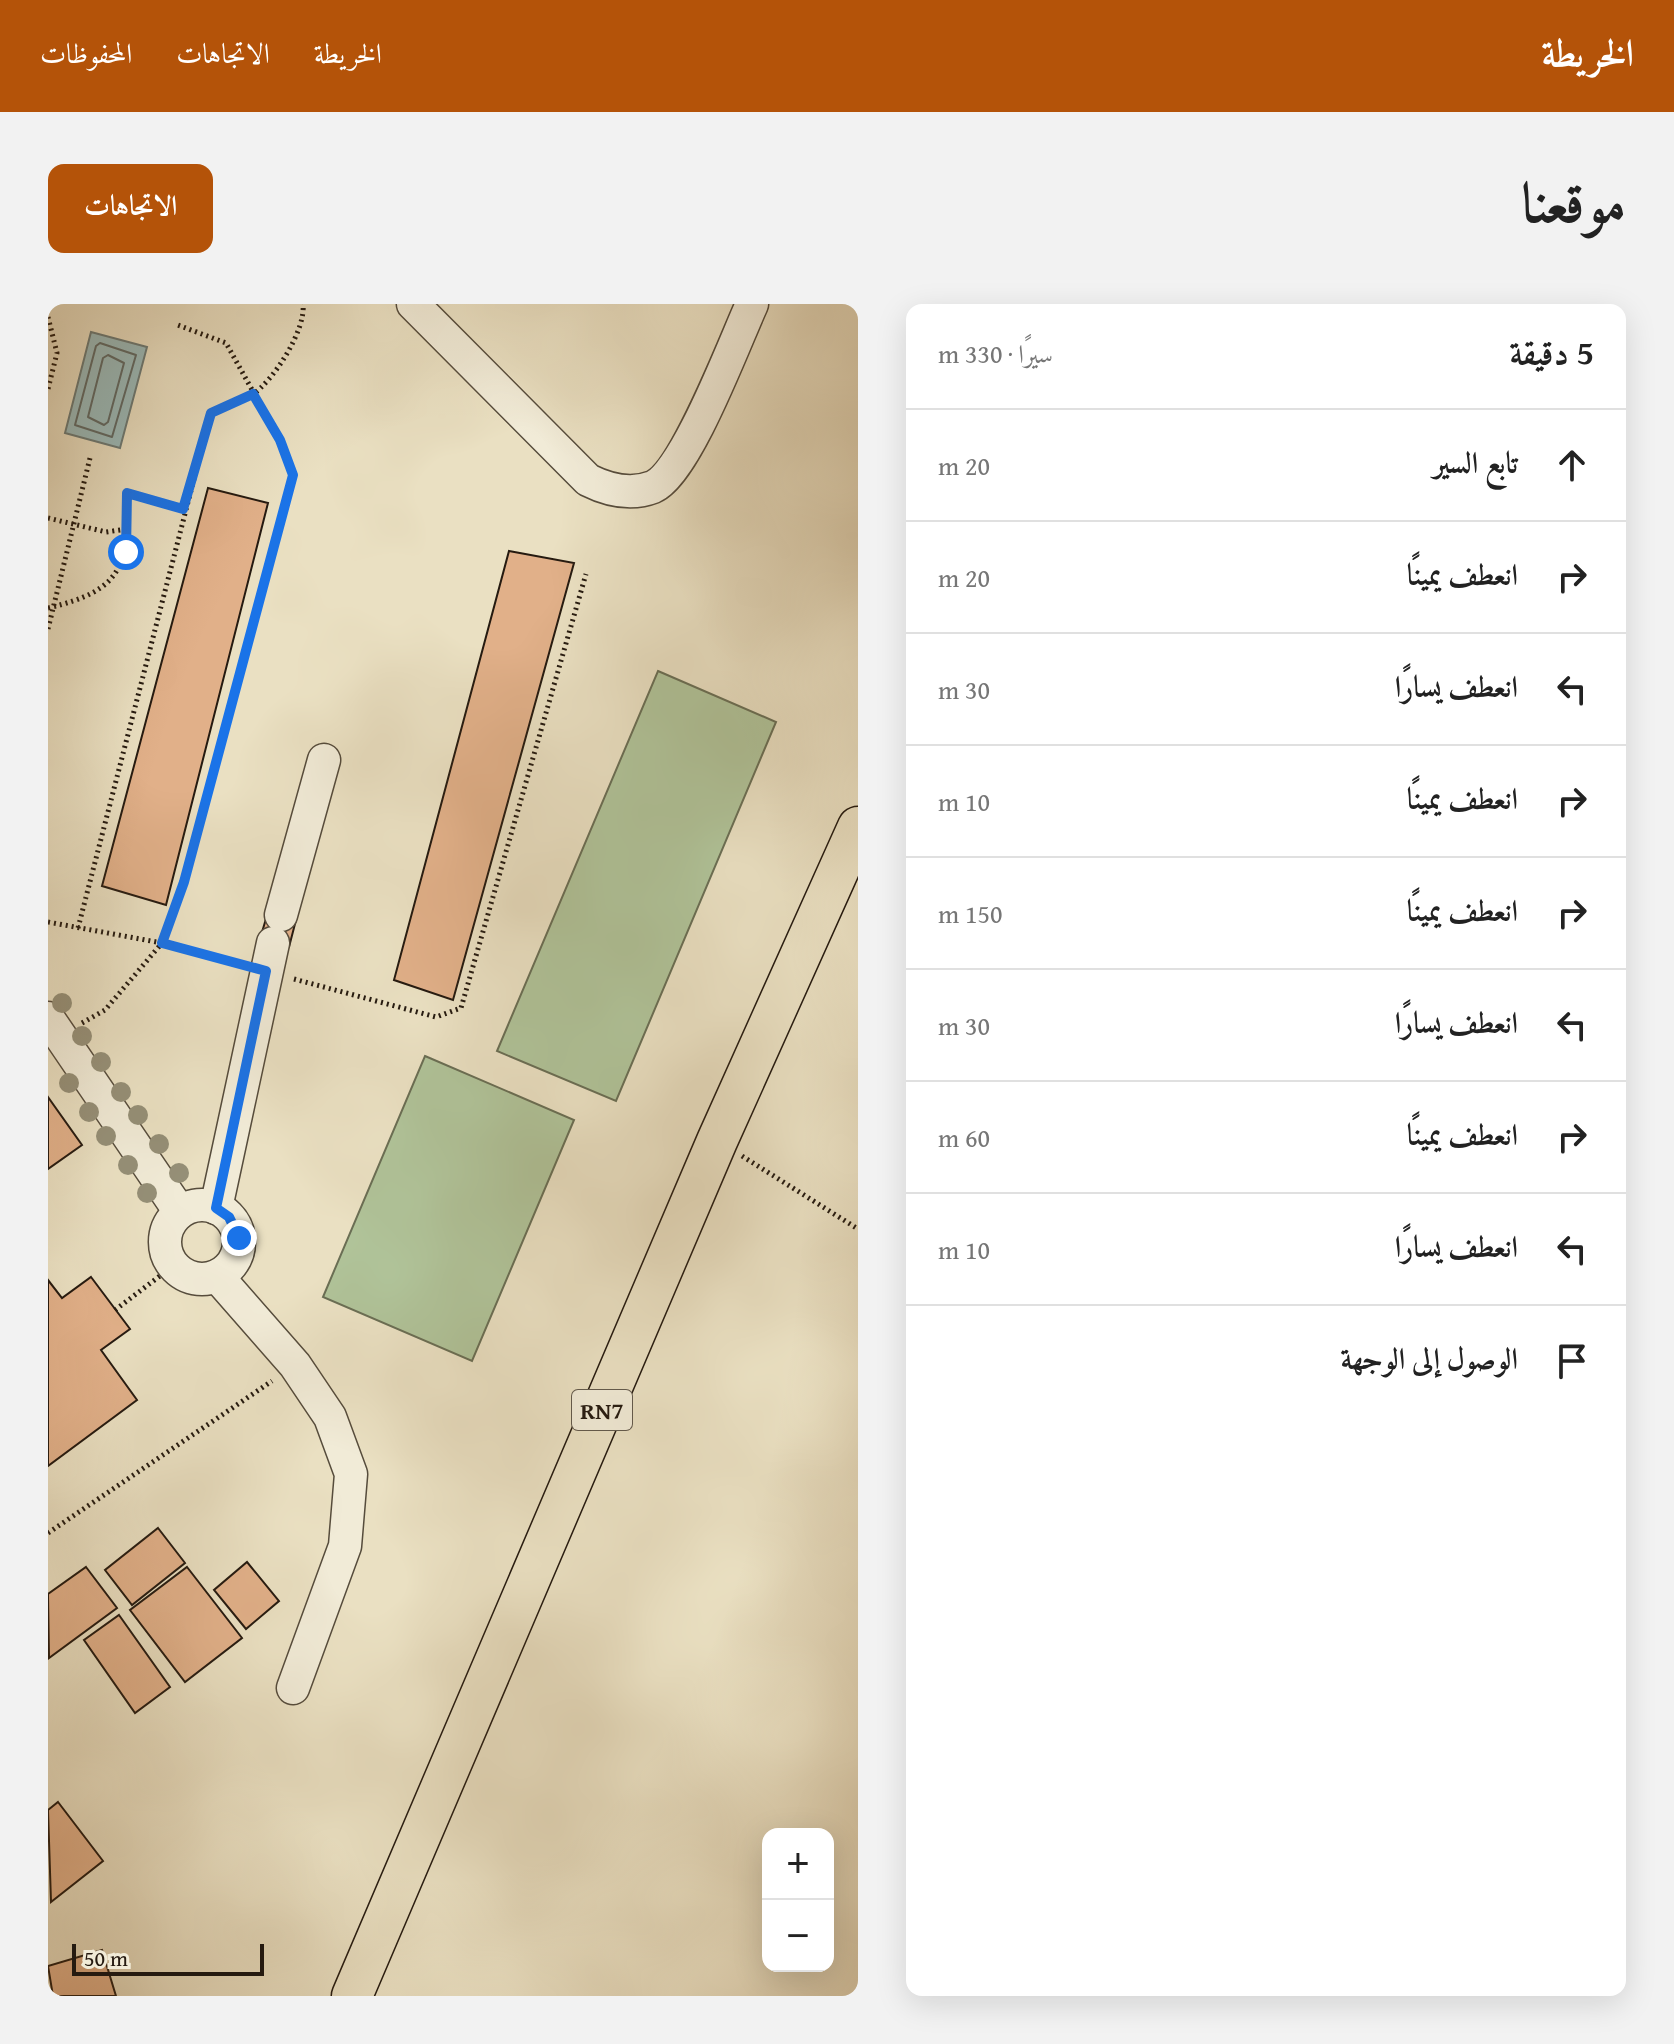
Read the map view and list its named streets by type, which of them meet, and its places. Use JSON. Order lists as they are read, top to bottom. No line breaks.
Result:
{"streets":{"main road":["RN7"]},"scale_bar":"50 m","page":{"header":"الخريطة","nav":["الخريطة","الاتجاهات","المحفوظات"],"title":"موقعنا","buttons":"الاتجاهات","heading":["5 دقيقة","سيرًا · 330 m"],"list":[["تابع السير","20 m"],["انعطف يمينًا","20 m"],["انعطف يسارًا","30 m"],["انعطف يمينًا","10 m"],["انعطف يمينًا","150 m"],["انعطف يسارًا","30 m"],["انعطف يمينًا","60 m"],["انعطف يسارًا","10 m"],"الوصول إلى الوجهة"],"map_buttons":["+","−"],"scale":"50 m"}}
